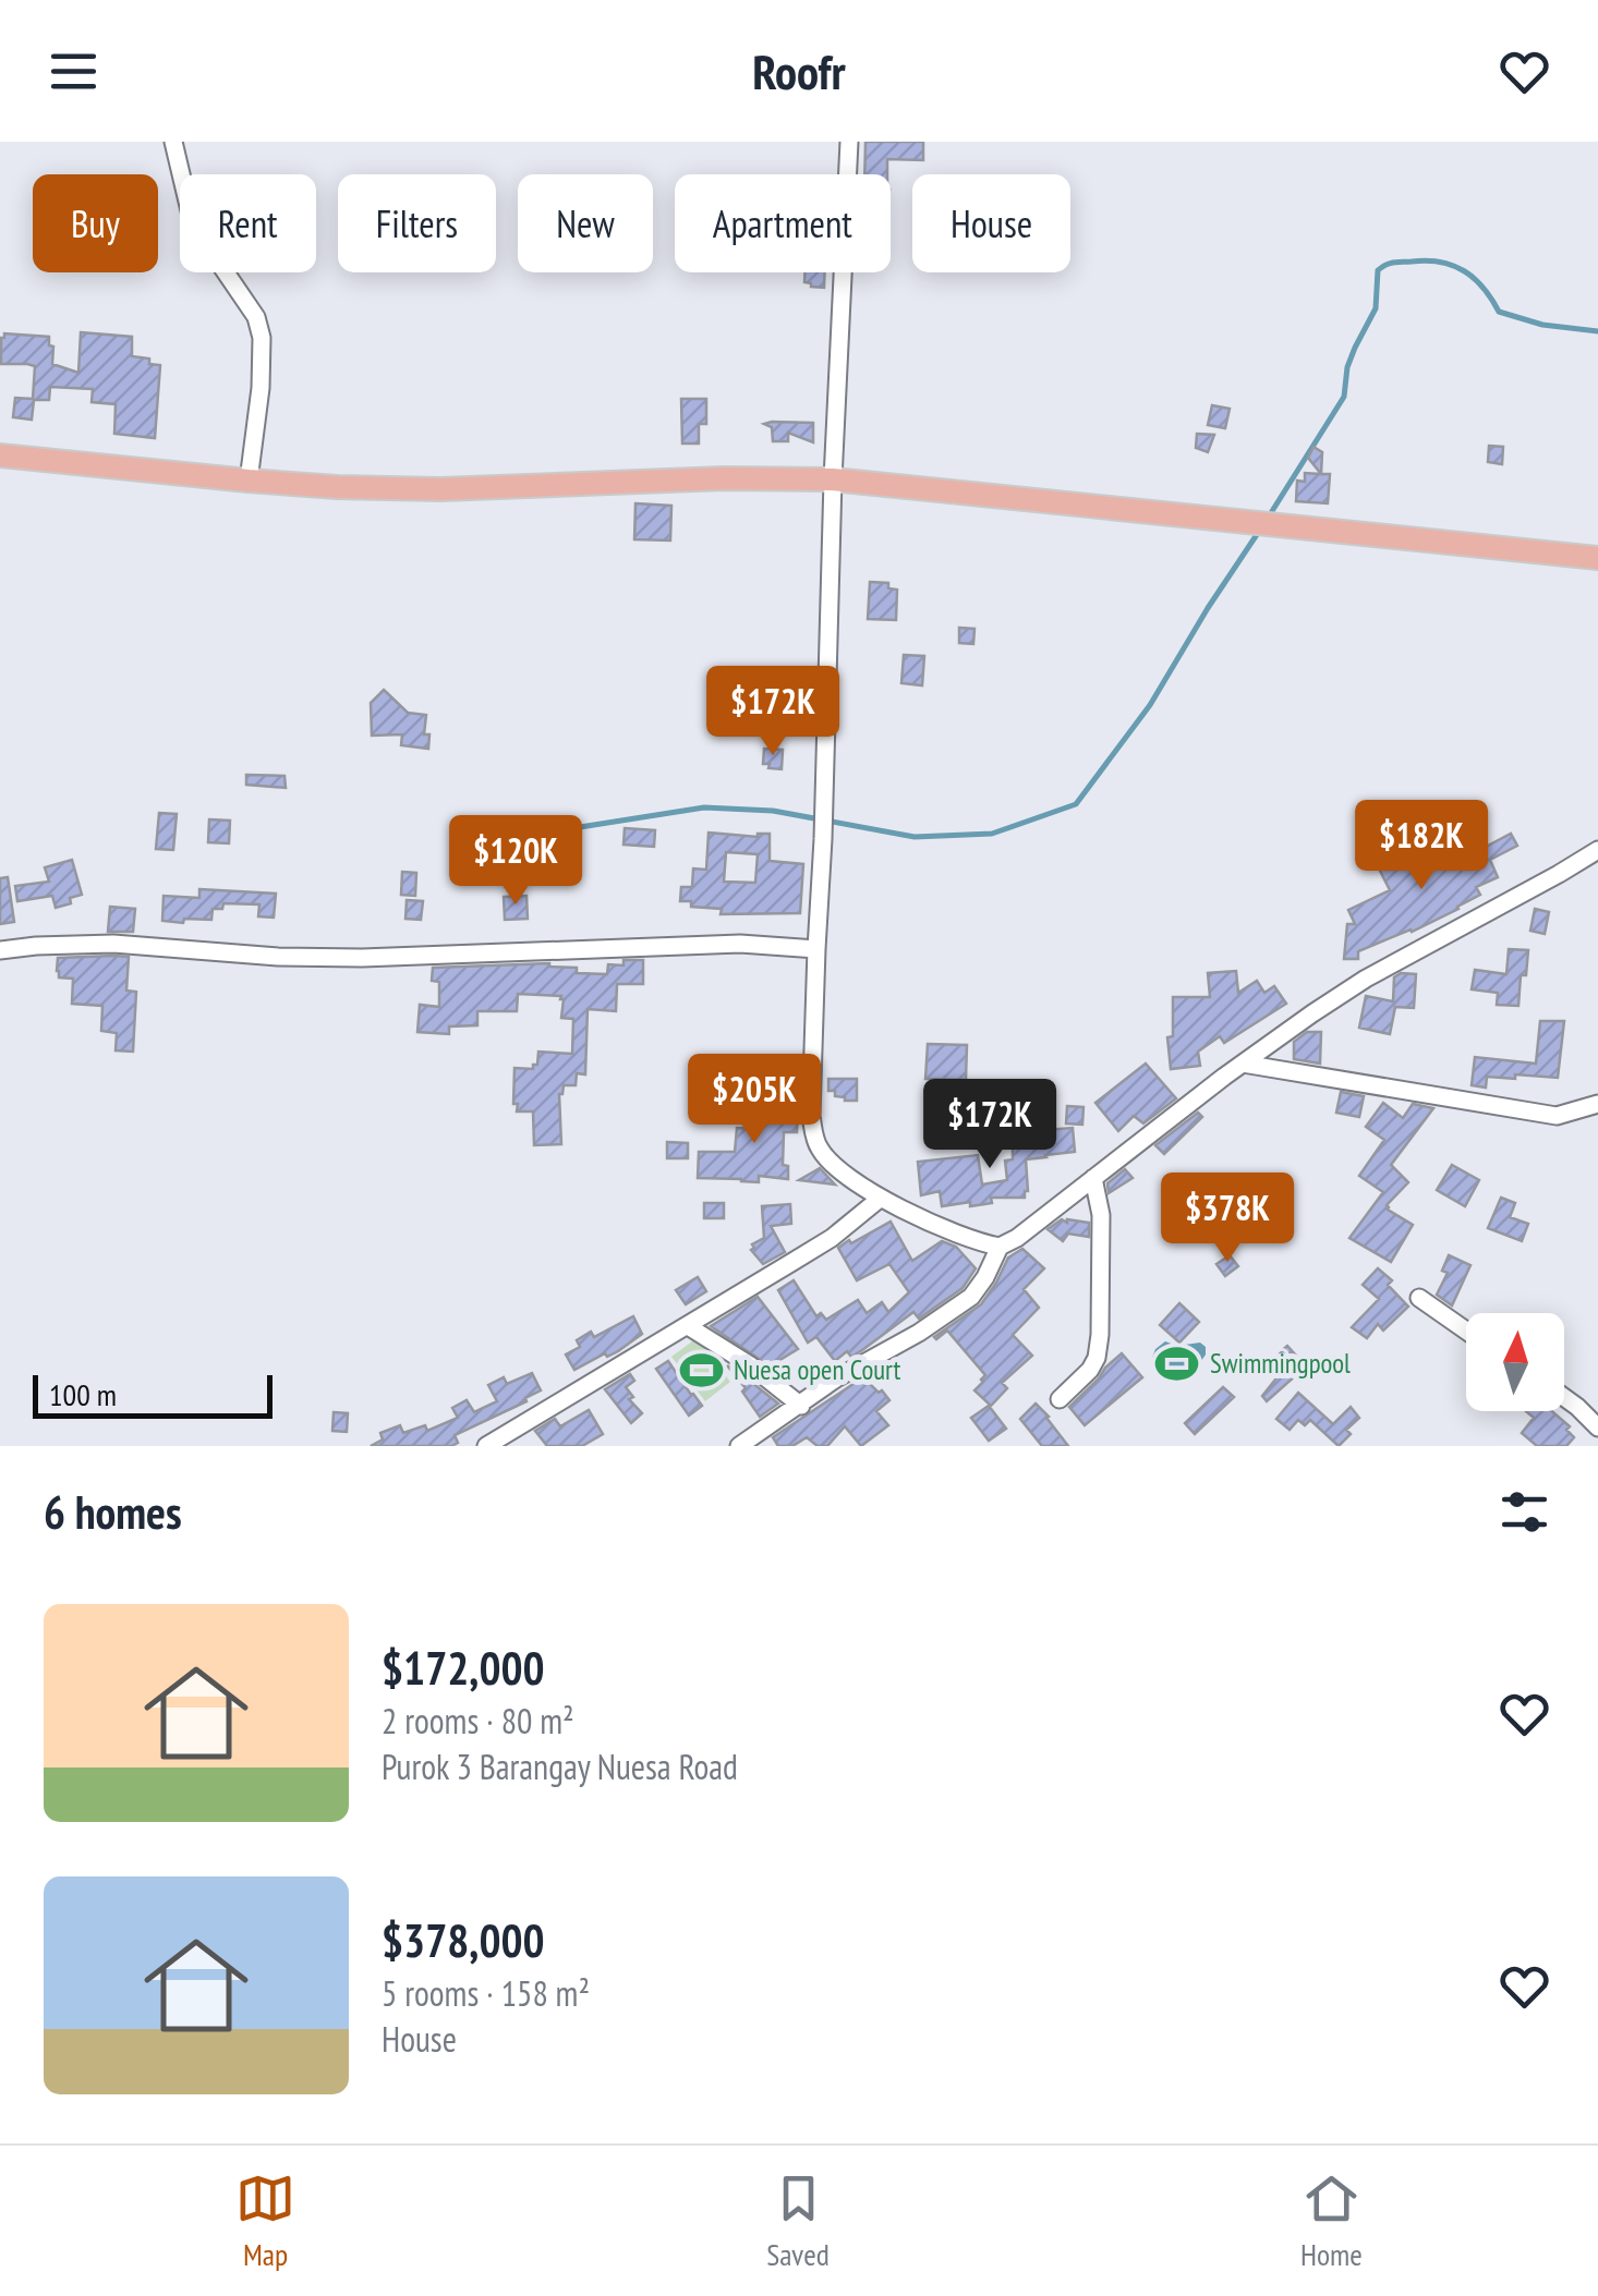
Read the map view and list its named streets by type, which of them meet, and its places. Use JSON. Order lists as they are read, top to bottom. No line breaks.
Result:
{"places":{"sports":["Swimmingpool","Nuesa open Court"]},"scale_bar":"100 m","north":"top","page":{"header":"Roofr","chip":["Buy","Rent","Filters","New","Apartment","House"],"price":["$172K","$182K","$120K","$205K","$172K","$378K"],"scale":"100 m","heading":"6 homes","list":[{"name":"$172,000","note":"2 rooms · 80 m² · Purok 3 Barangay Nuesa Road"},{"name":"$378,000","note":"5 rooms · 158 m² · House"}],"tabs":["Map","Saved","Home"]}}
